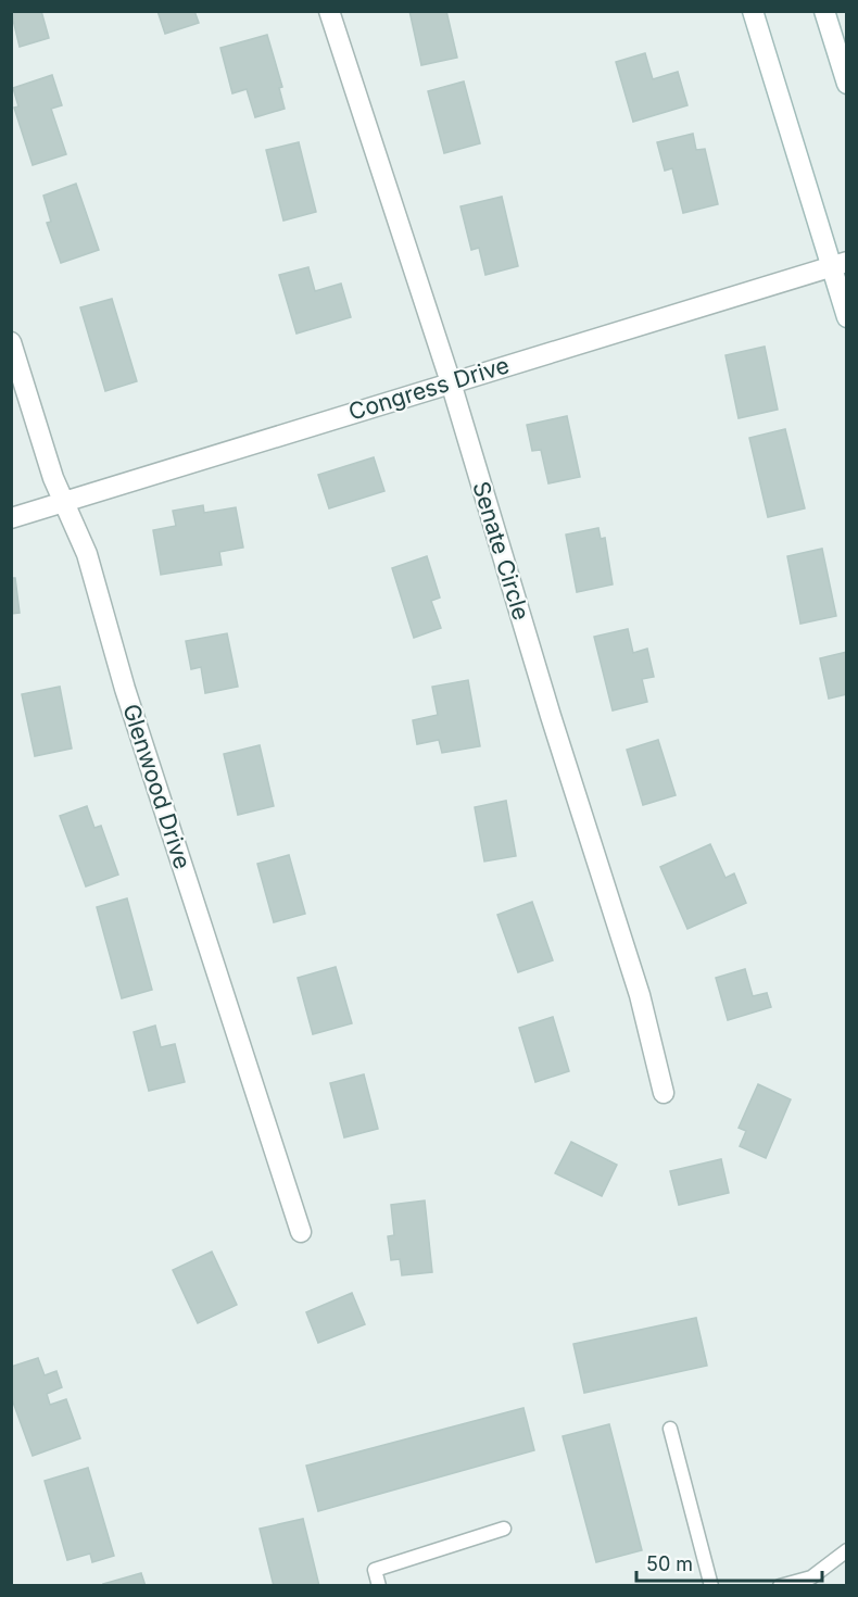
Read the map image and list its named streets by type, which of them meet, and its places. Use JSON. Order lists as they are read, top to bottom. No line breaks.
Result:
{"streets":{"street":["Congress Drive","Senate Circle","Glenwood Drive"]},"crossings":[["Congress Drive","Senate Circle"],["Congress Drive","Glenwood Drive"]],"scale_bar":"50 m"}
